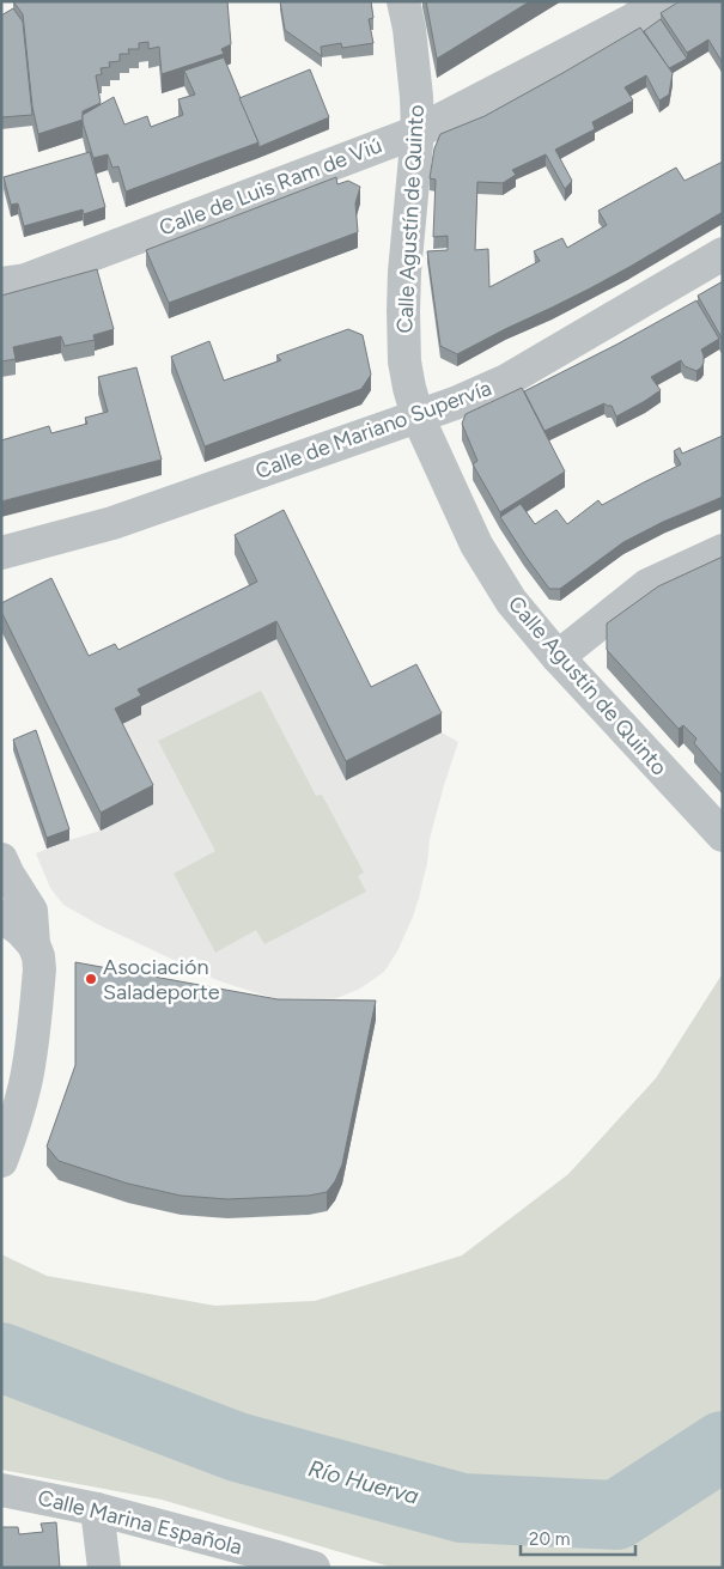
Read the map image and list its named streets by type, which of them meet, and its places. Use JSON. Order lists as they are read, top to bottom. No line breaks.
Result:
{"streets":{"street":["Calle de Luis Ram de Viú","Calle Agustín de Quinto","Calle de Mariano Supervía","Calle Marina Española"]},"crossings":[["Calle de Luis Ram de Viú","Calle Agustín de Quinto"],["Calle Agustín de Quinto","Calle de Mariano Supervía"]],"water":["Río Huerva"],"places":["Asociación Saladeporte"],"scale_bar":"20 m"}
